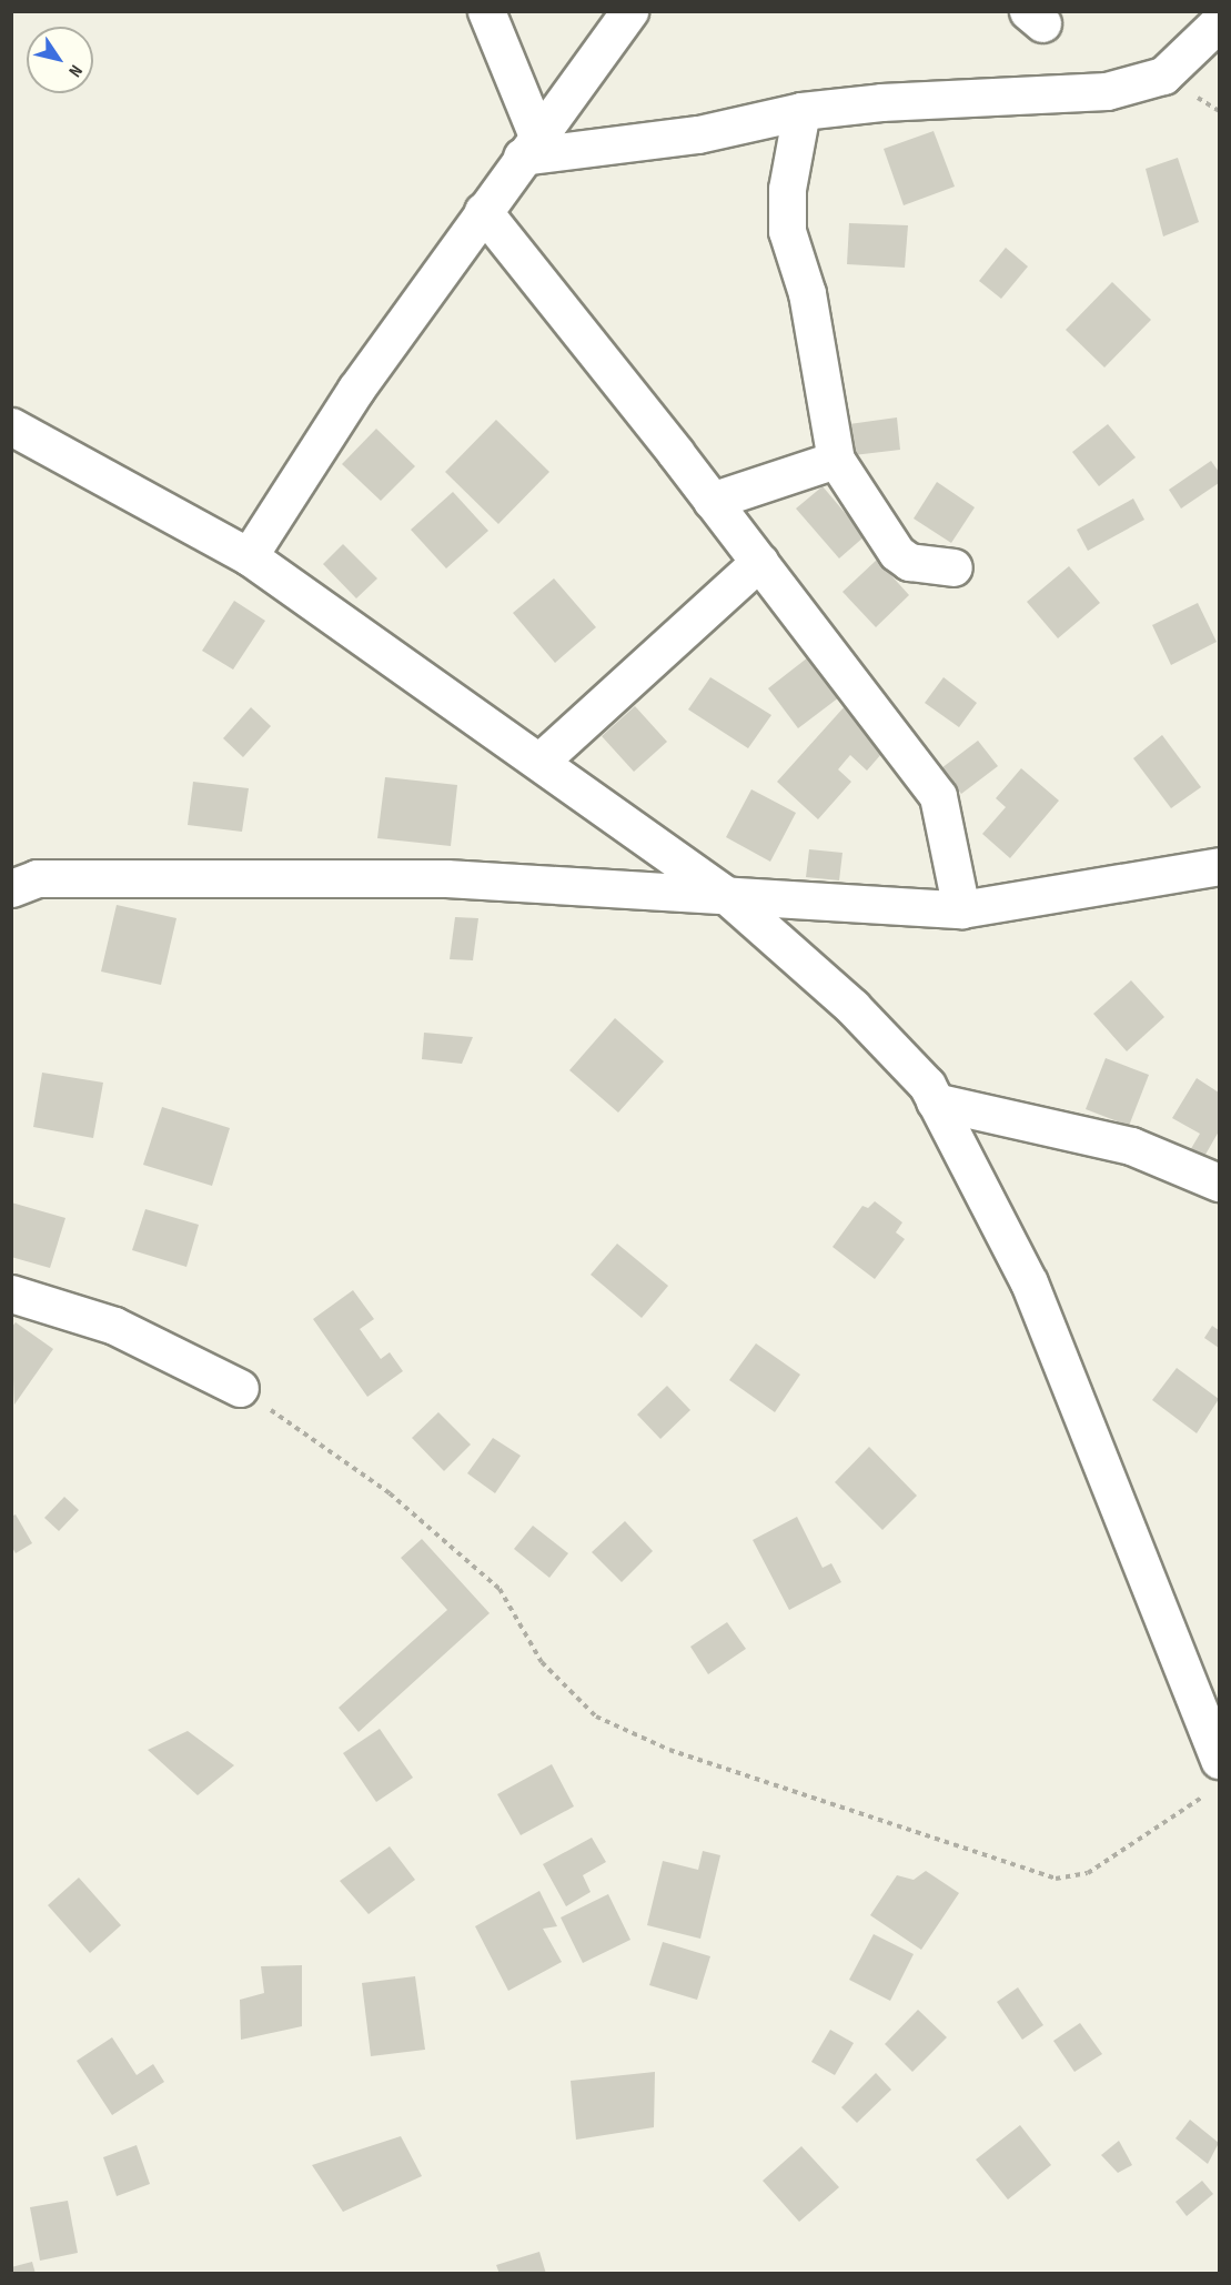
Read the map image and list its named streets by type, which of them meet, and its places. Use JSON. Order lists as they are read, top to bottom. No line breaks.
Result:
{"north":"bottom right"}
